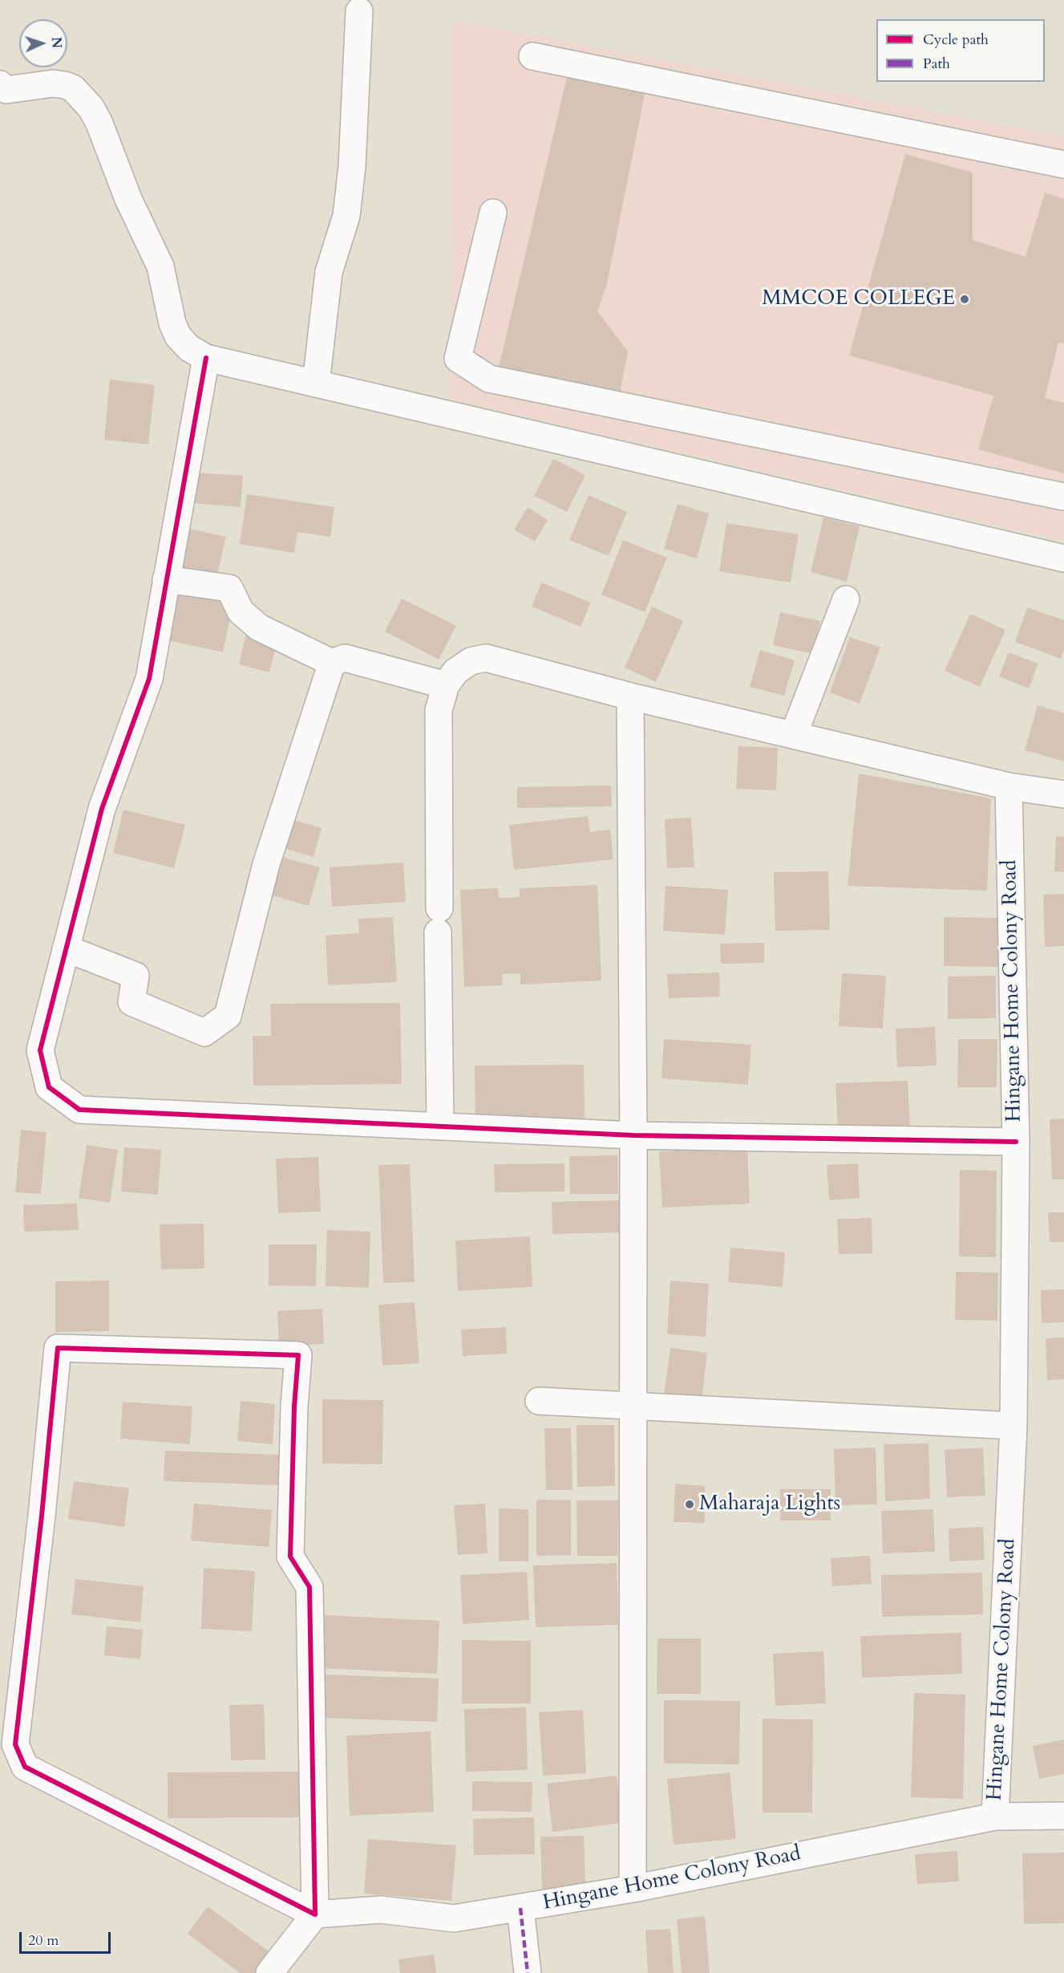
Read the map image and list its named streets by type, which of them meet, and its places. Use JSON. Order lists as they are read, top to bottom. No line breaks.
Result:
{"streets":{"street":["Hingane Home Colony Road"]},"places":["MMCOE COLLEGE","Maharaja Lights"],"legend":["Cycle path","Path"],"scale_bar":"20 m","north":"right"}
